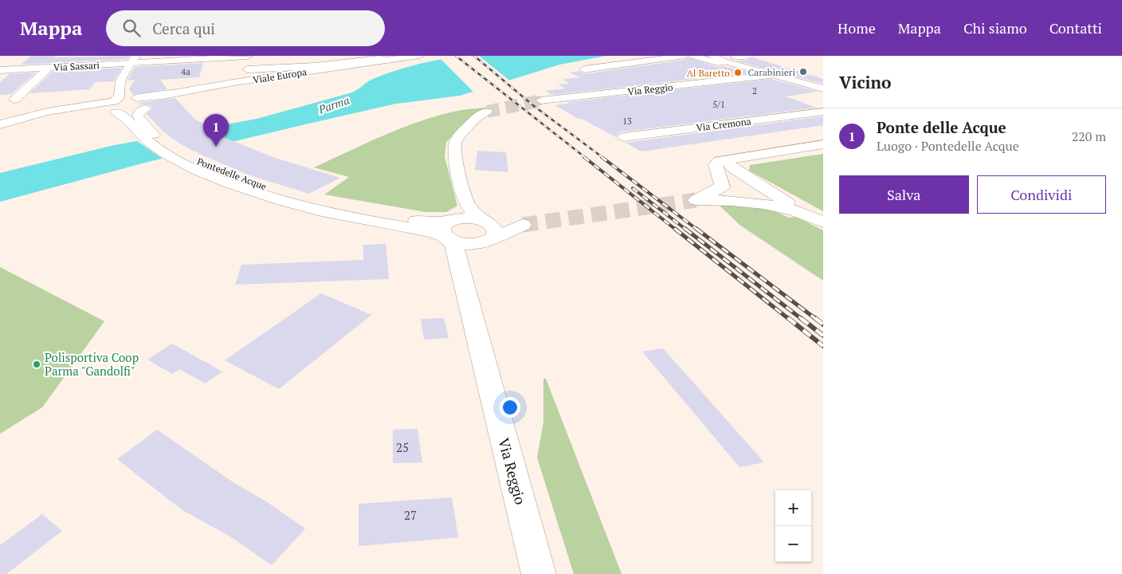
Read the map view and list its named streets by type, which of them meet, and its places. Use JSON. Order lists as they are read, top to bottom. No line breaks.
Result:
{"streets":{"street":["Via Sassari","Viale Europa","Via Reggio","Via Cremona"]},"water":["Parma"],"places":["Carabinieri","Al Baretto","Polisportiva Coop Parma \"Gandolfi\""],"house_numbers":["4a","2","5/1","13","25","27"],"page":{"header":"Mappa","search":"Cerca qui","nav":["Home","Mappa","Chi siamo","Contatti"],"heading":"Vicino","list":[{"mark":"1","name":"Ponte delle Acque","note":"Luogo · Pontedelle Acque","value":"220 m"}],"pins":"1","buttons":["Salva","Condividi"],"map_buttons":["+","−"]}}
